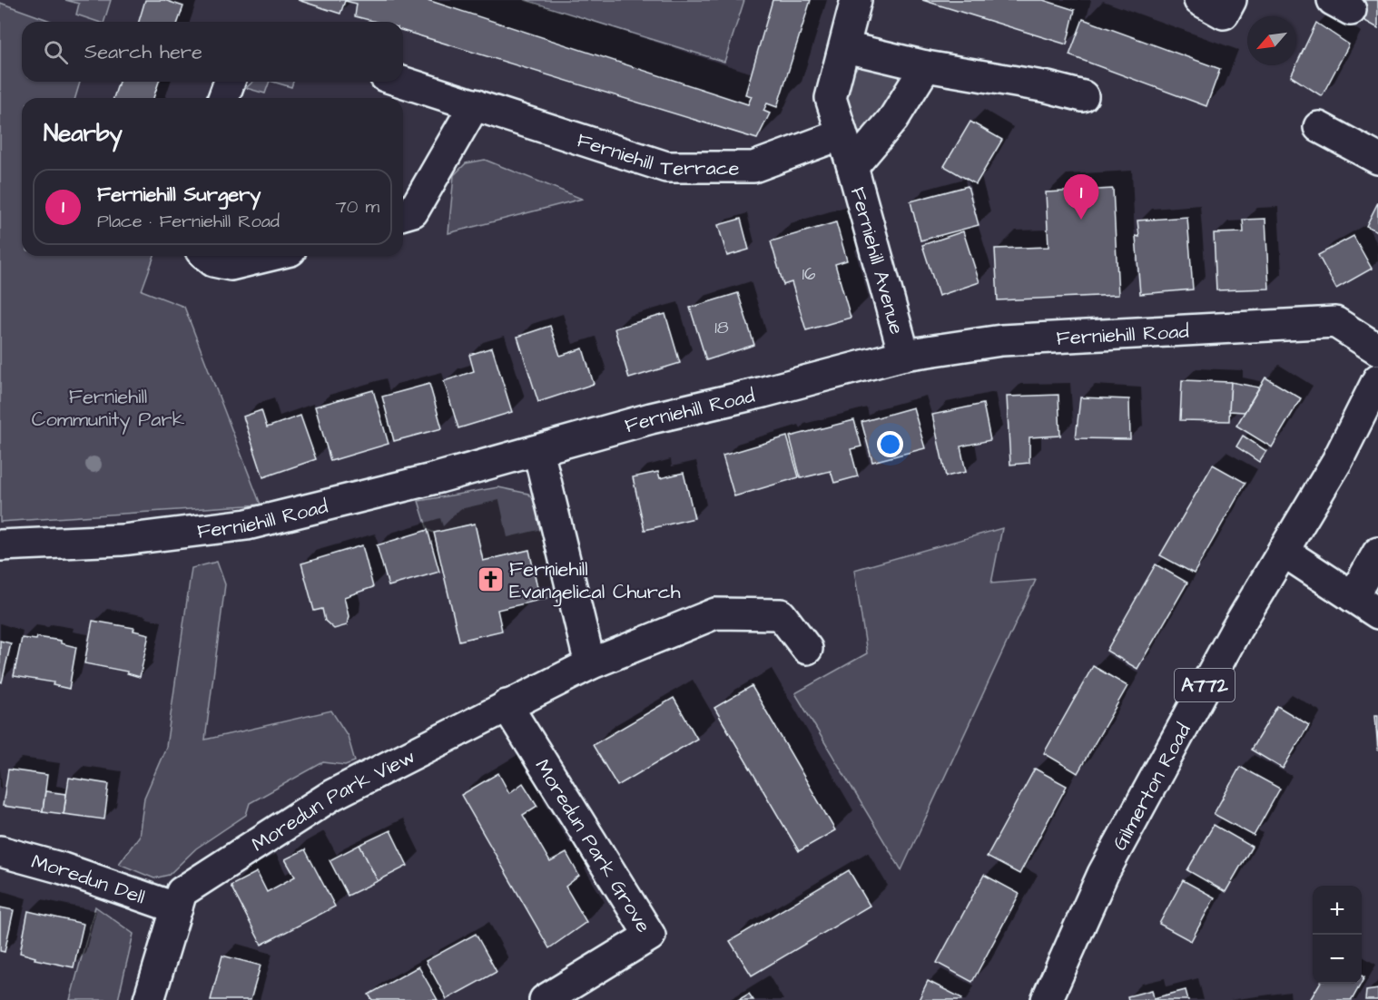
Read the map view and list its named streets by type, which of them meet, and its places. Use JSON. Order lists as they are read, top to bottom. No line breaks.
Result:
{"streets":{"street":["Ferniehill Terrace","Ferniehill Avenue","Ferniehill Road","A772","Gilmerton Road","Moredun Park View","Moredun Park Grove","Moredun Dell"]},"crossings":[["Ferniehill Terrace","Ferniehill Avenue"],["Ferniehill Avenue","Ferniehill Road"],["Moredun Park View","Moredun Park Grove"],["Moredun Park View","Moredun Dell"]],"parks":["Ferniehill Community Park"],"places":{"church":["Ferniehill Evangelical Church"]},"house_numbers":["16","18"],"north":"bottom left","page":{"search":"Search here","heading":"Nearby","list":[{"mark":"1","name":"Ferniehill Surgery","note":"Place · Ferniehill Road","value":"70 m"}],"pins":"1","map_buttons":["+","−"]}}
